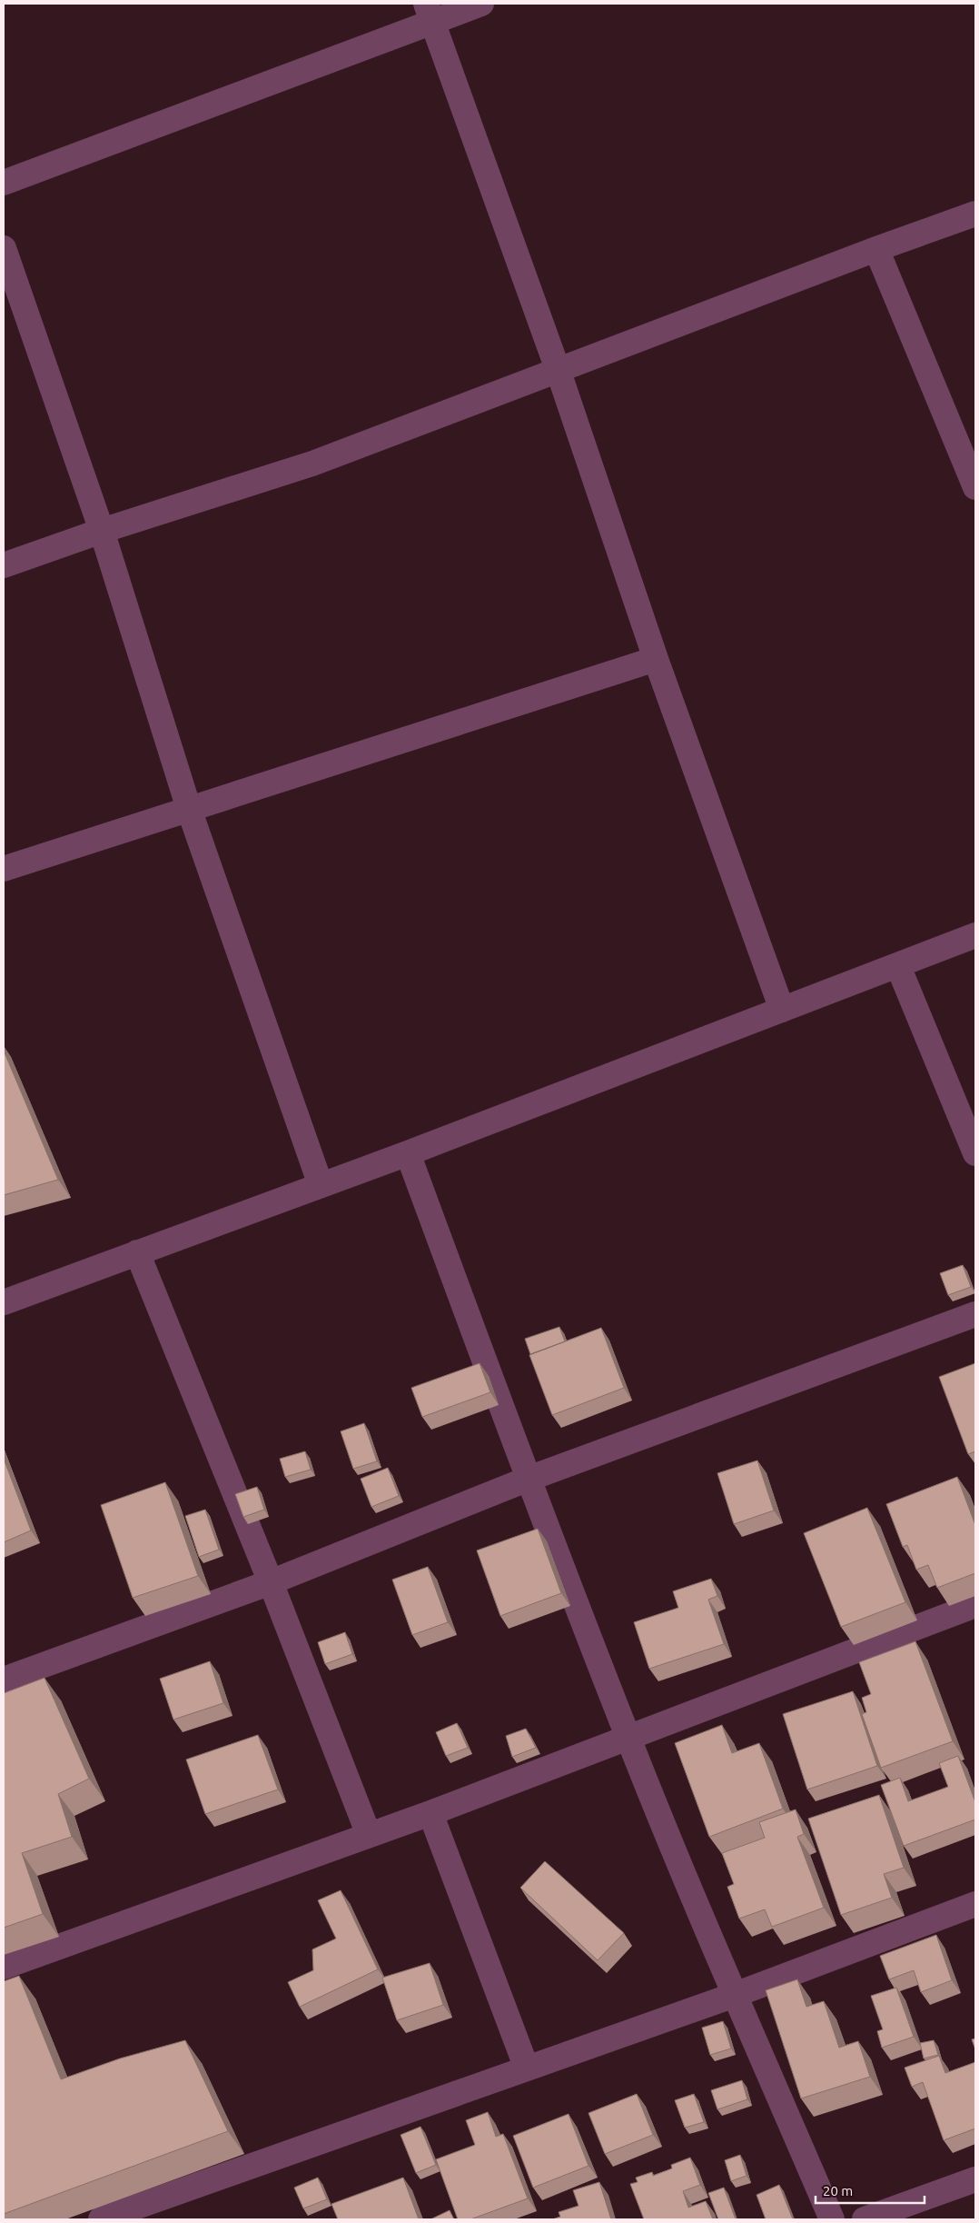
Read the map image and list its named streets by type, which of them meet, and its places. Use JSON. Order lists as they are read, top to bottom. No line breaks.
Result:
{"scale_bar":"20 m"}
